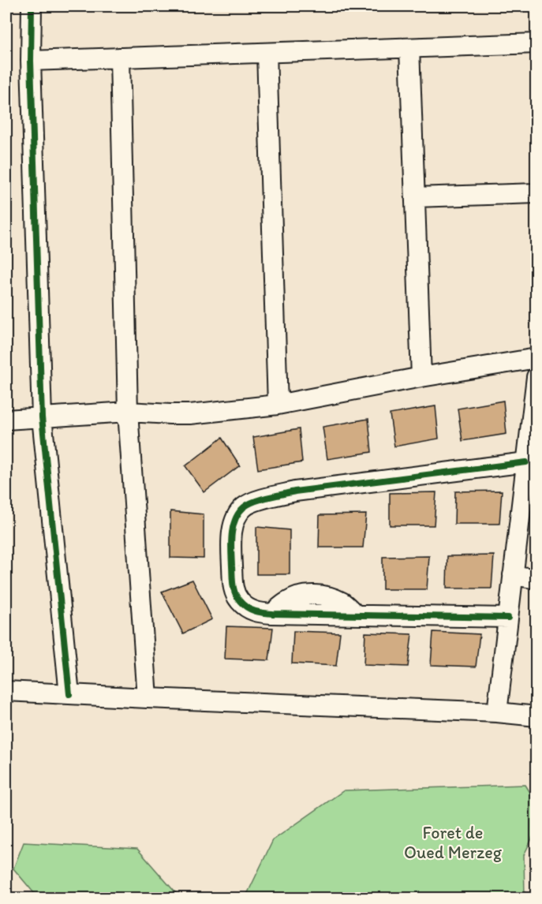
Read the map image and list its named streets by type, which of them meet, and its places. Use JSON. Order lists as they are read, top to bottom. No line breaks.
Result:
{"parks":["Foret de Oued Merzeg"]}
